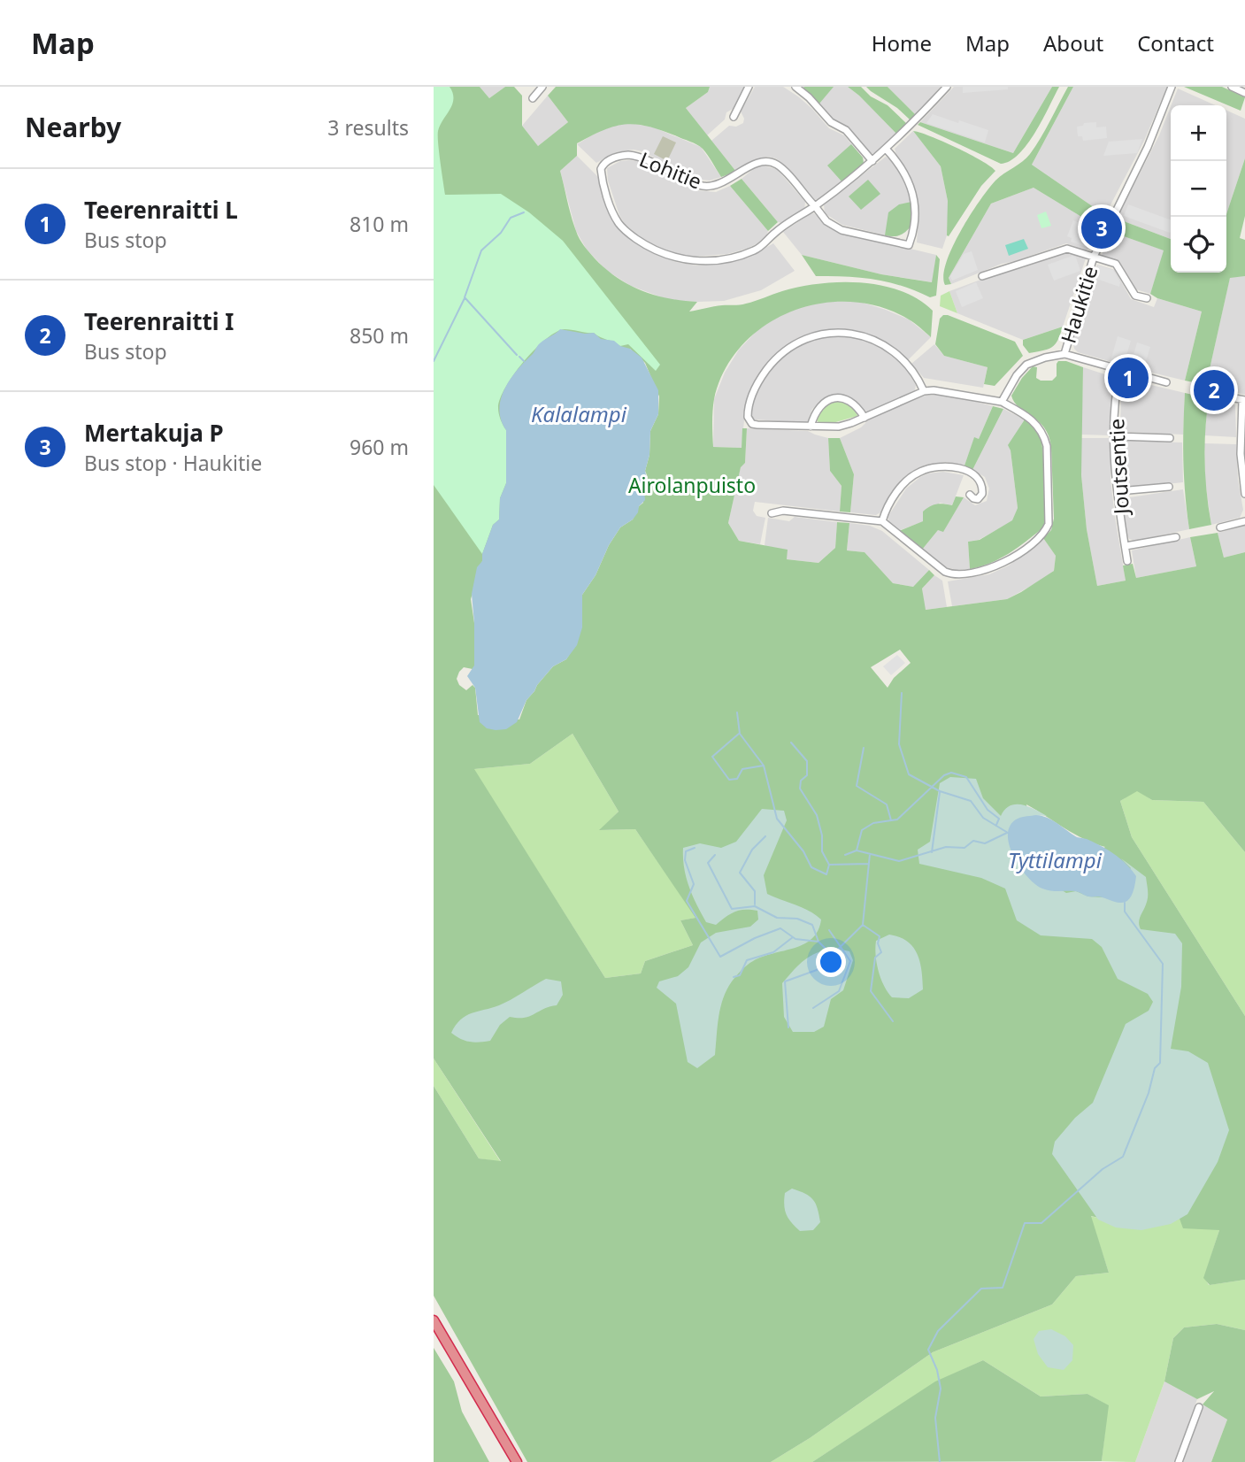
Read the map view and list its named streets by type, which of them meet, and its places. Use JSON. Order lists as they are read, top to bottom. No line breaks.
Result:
{"streets":{"street":["Lohitie","Haukitie","Joutsentie"]},"water":["Kalalampi","Tyttilampi"],"parks":["Airolanpuisto"],"page":{"header":"Map","nav":["Home","Map","About","Contact"],"heading":["Nearby","3 results"],"map_buttons":["+","−"],"list":[{"mark":"1","name":"Teerenraitti L","note":"Bus stop","value":"810 m"},{"mark":"2","name":"Teerenraitti I","note":"Bus stop","value":"850 m"},{"mark":"3","name":"Mertakuja P","note":"Bus stop · Haukitie","value":"960 m"}],"pins":["3","1","2"]}}
